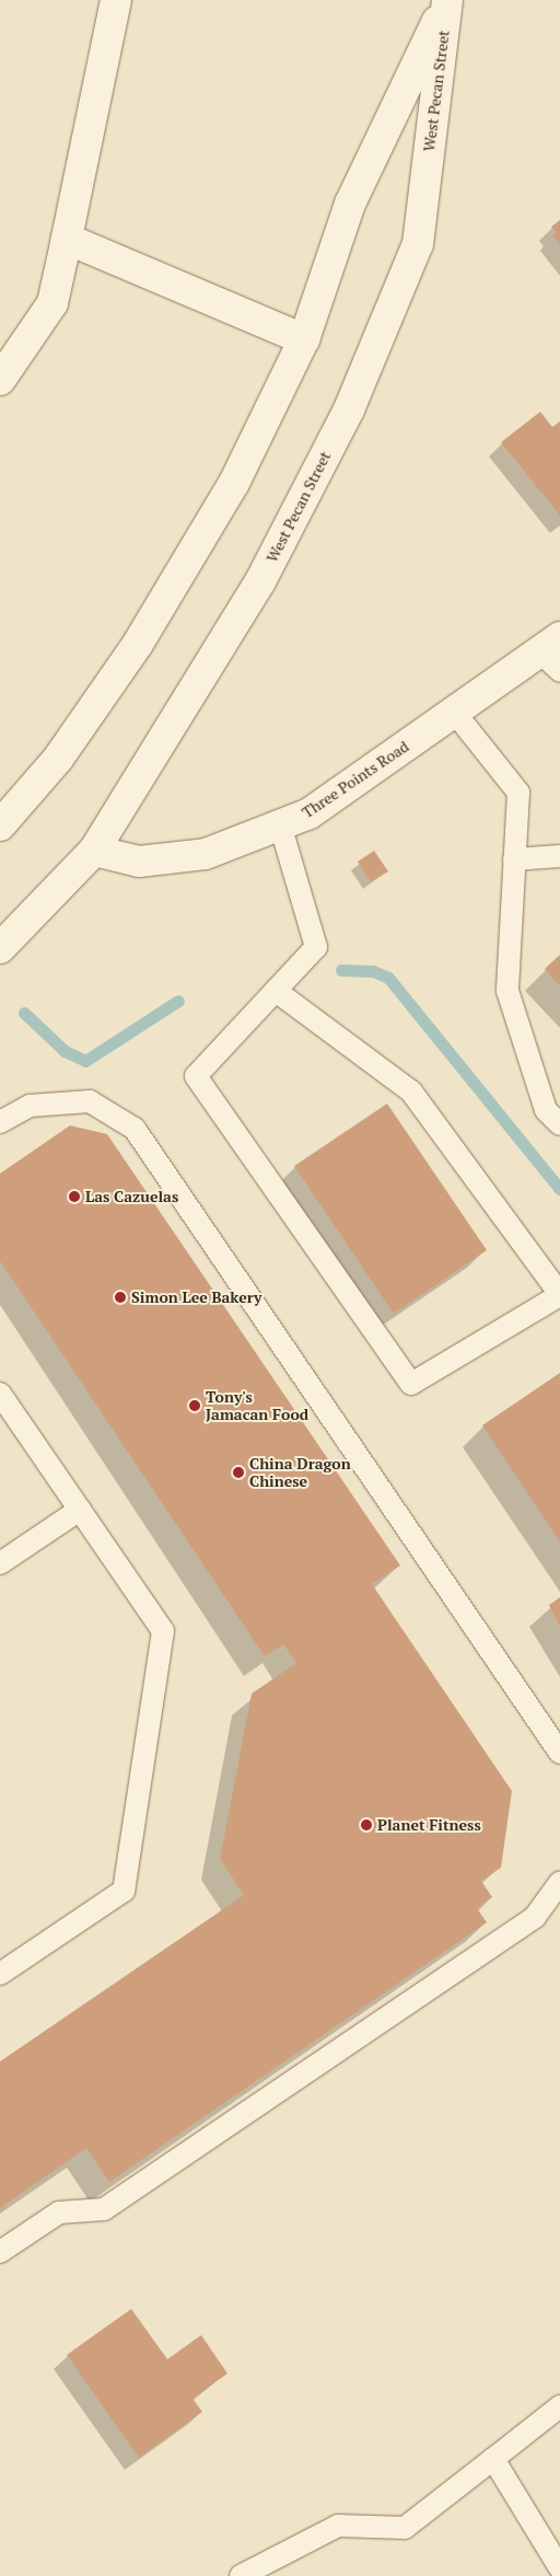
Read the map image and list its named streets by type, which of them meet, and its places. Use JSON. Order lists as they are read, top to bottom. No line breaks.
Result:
{"streets":{"main road":["West Pecan Street","Three Points Road"]},"crossings":[["West Pecan Street","Three Points Road"]],"places":["Las Cazuelas","Simon Lee Bakery","Tony's Jamacan Food","China Dragon Chinese","Planet Fitness"]}
